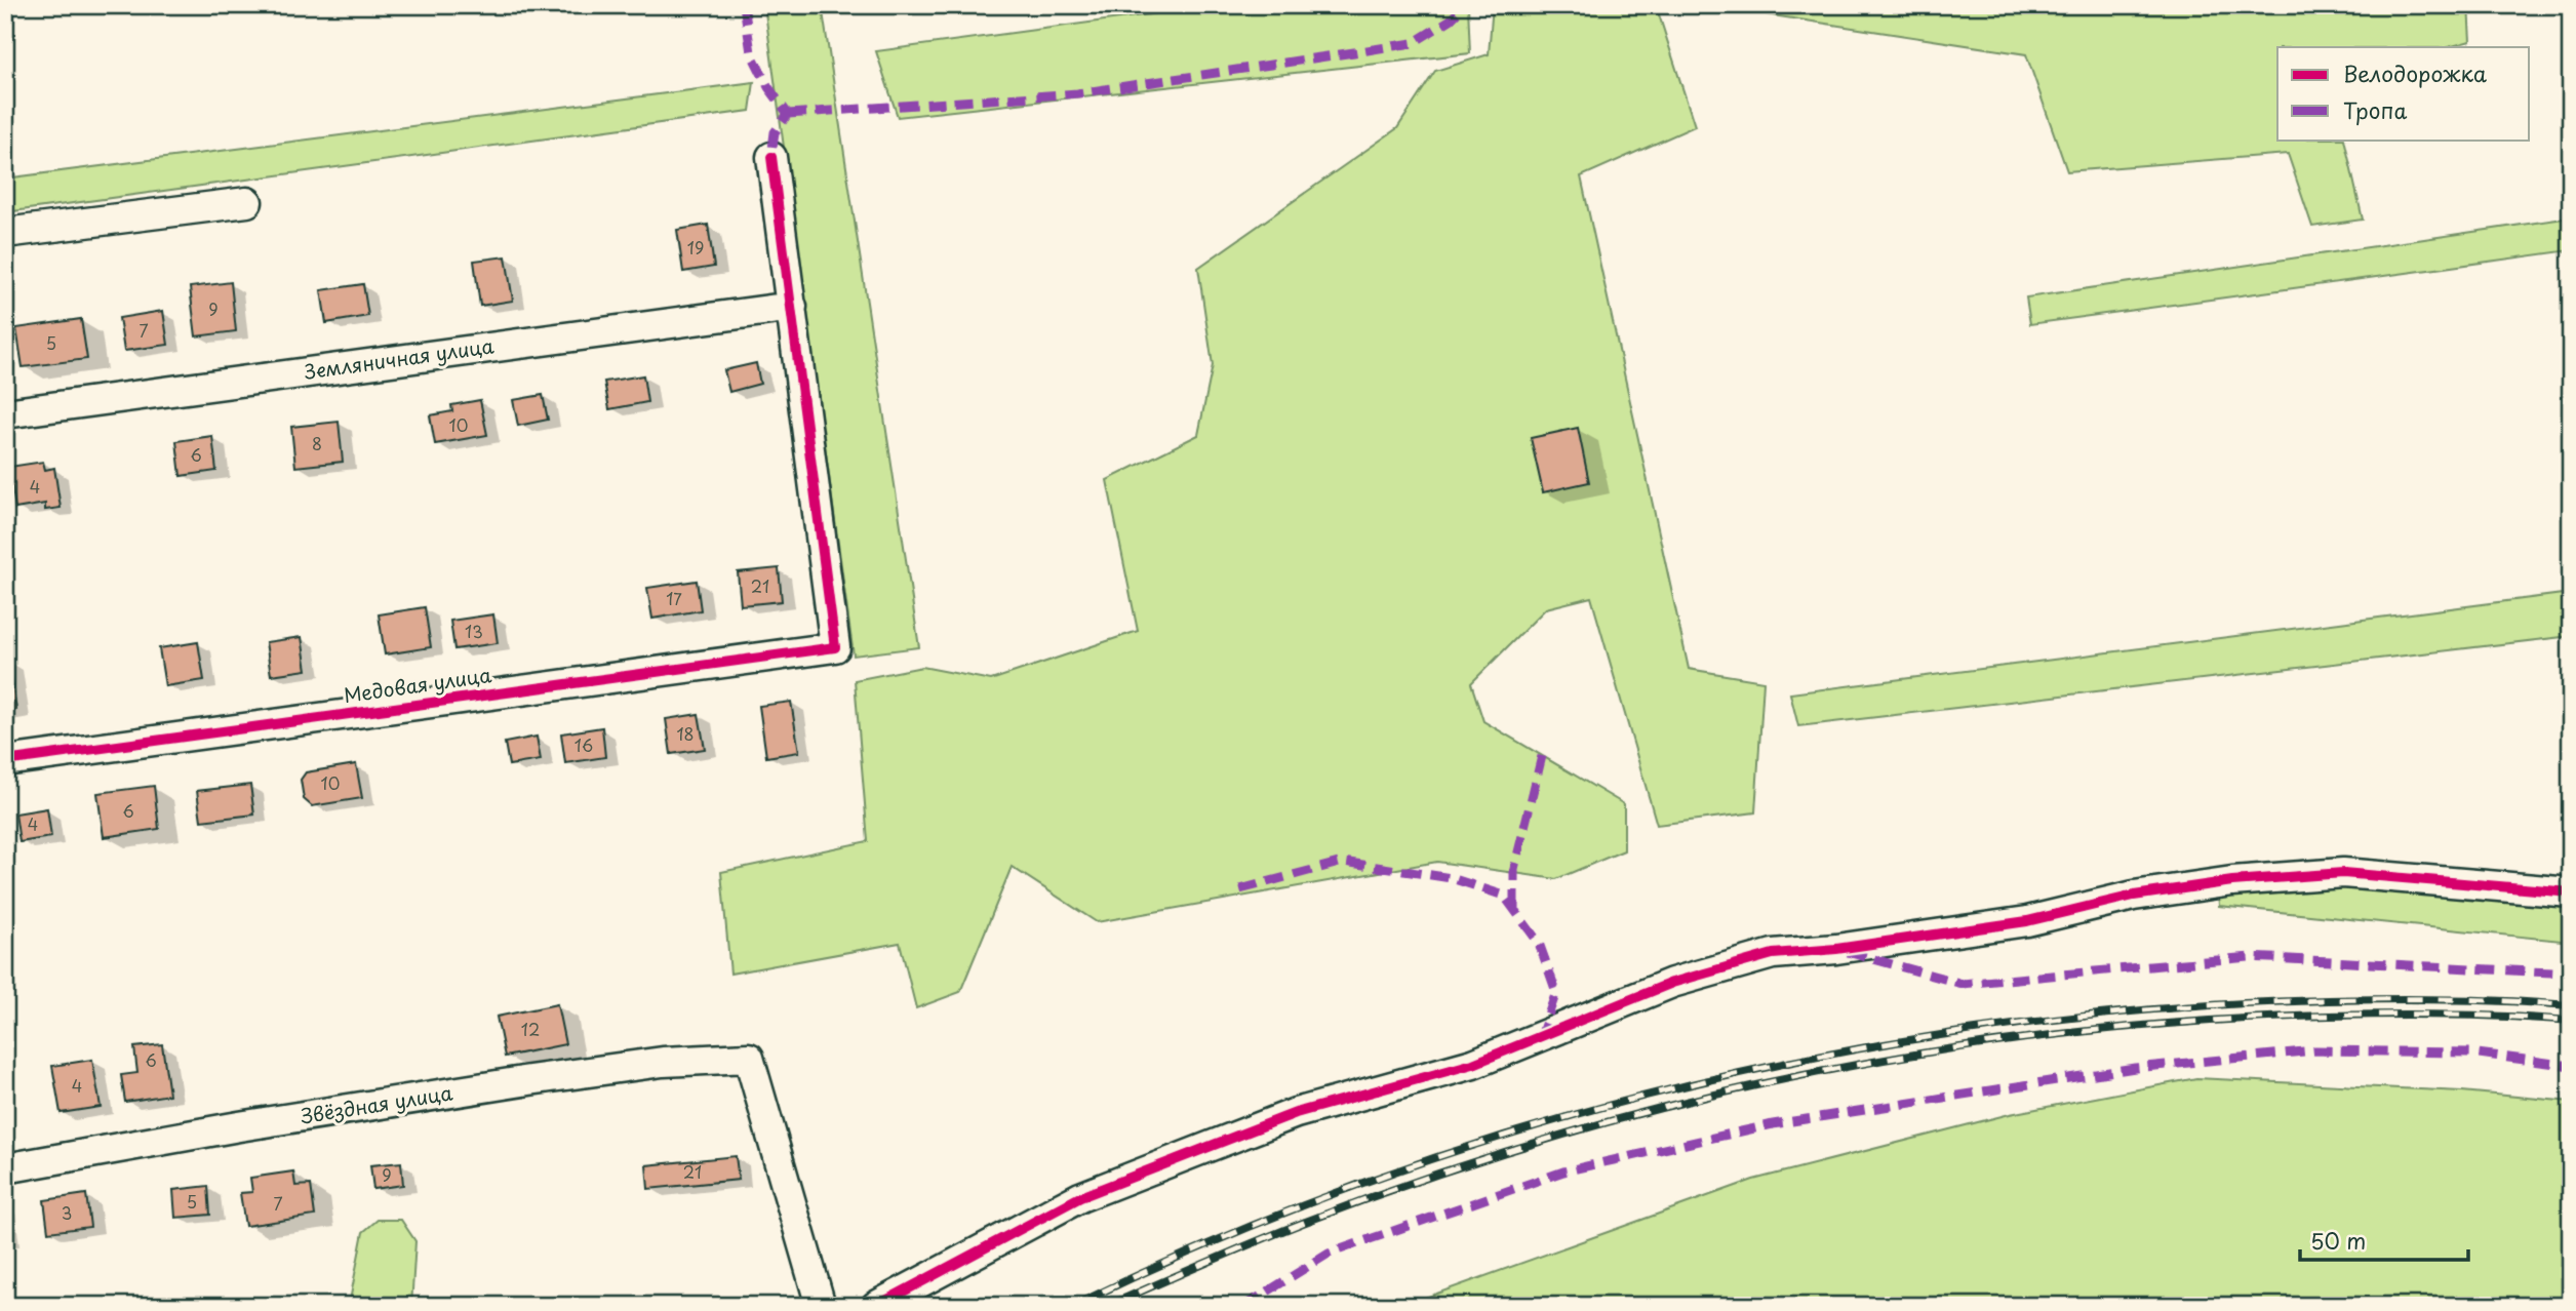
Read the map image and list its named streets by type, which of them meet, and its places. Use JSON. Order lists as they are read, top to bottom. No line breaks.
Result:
{"streets":{"street":["Земляничная улица","Медовая улица","Звёздная улица"]},"crossings":[["Земляничная улица","Медовая улица"]],"house_numbers":["19","9","7","5","10","8","6","4","21","17","13","18","16","10","6","4","12","6","4","21","9","5","7","3"],"legend":["Велодорожка","Тропа"],"scale_bar":"50 m"}
